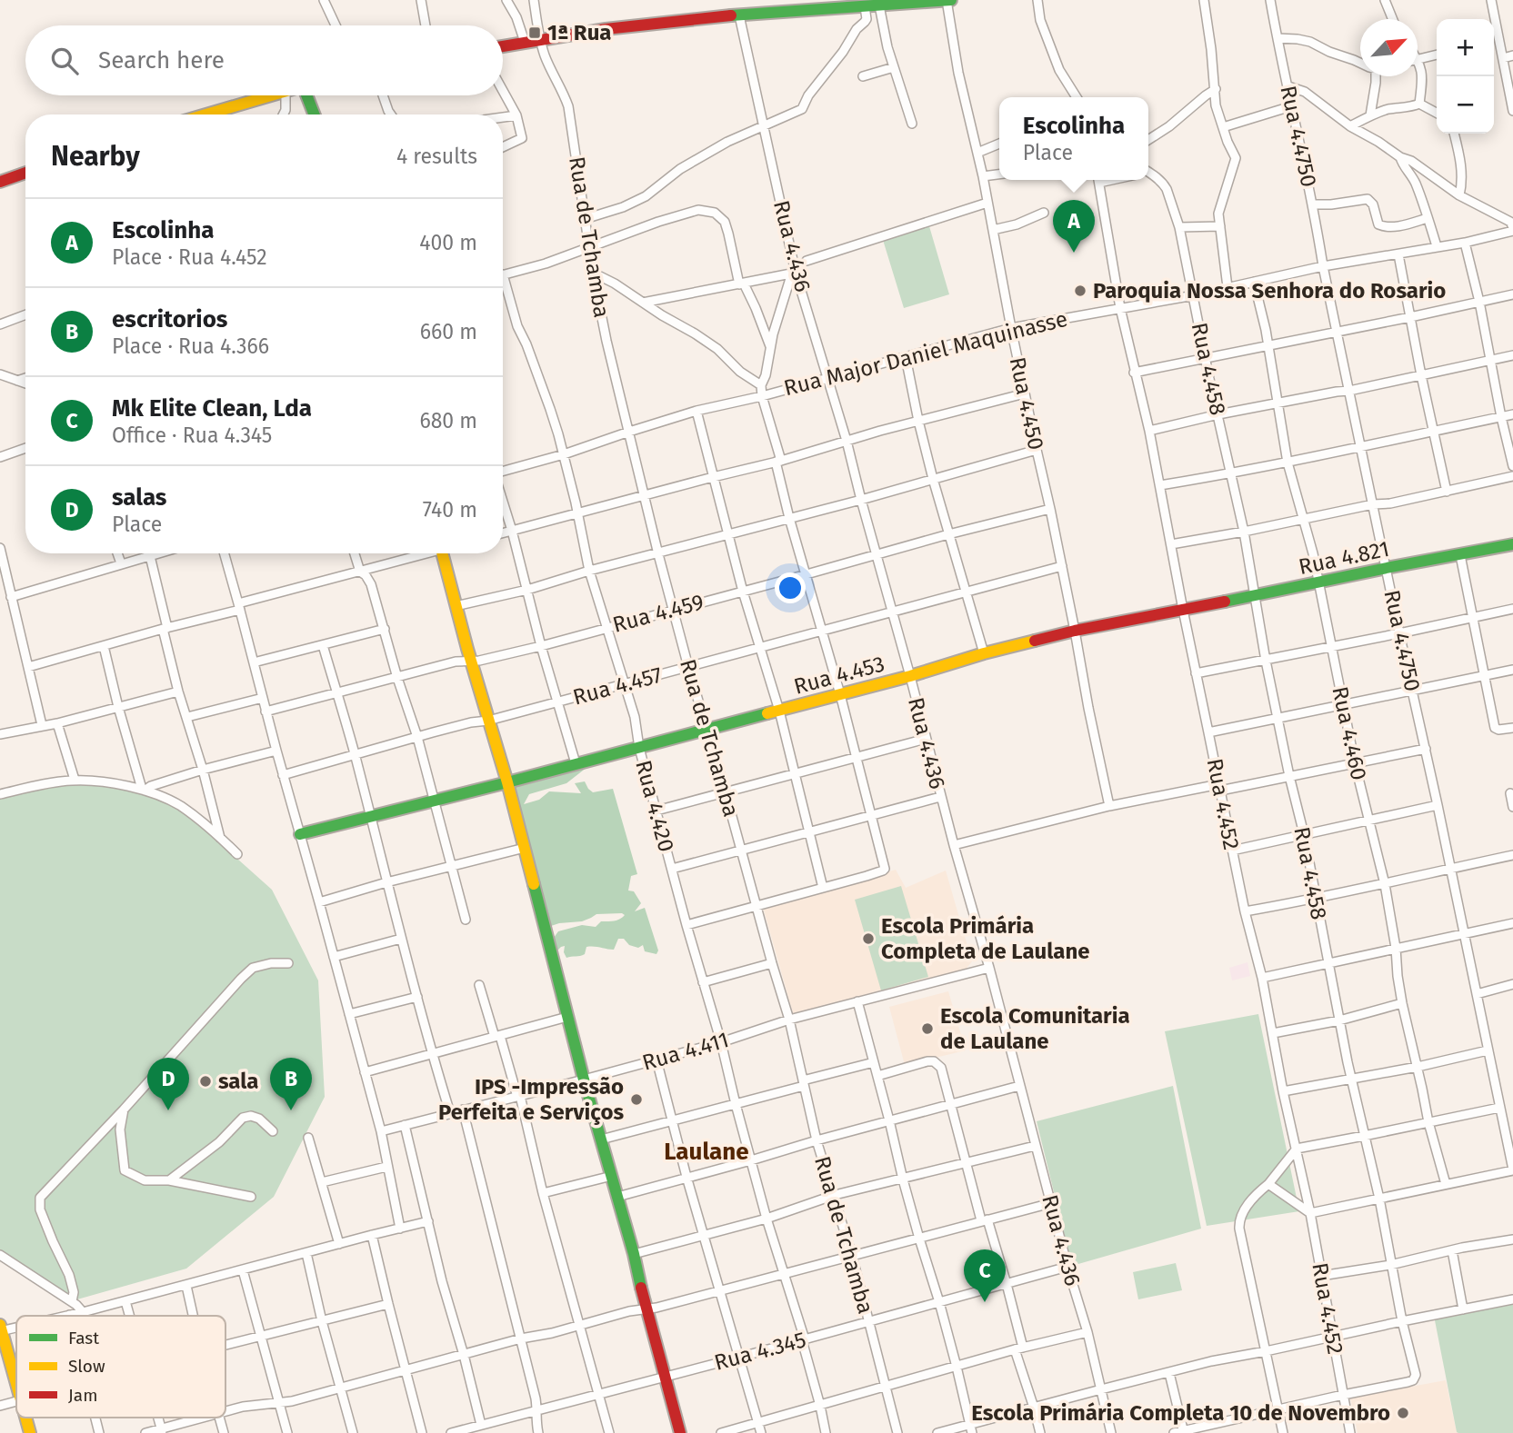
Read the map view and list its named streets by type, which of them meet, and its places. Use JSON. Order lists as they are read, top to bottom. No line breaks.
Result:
{"streets":{"street":["Rua 4.4750","Rua de Tchamba","Rua 4.436","Rua Major Daniel Maquinasse","Rua 4.458","Rua 4.450","Rua 4.821","Rua 4.459","Rua 4.453","Rua 4.457","Rua 4.460","Rua 4.452","Rua 4.420","Rua 4.411","Rua 4.345"]},"crossings":[["Rua 4.4750","Rua Major Daniel Maquinasse"],["Rua 4.4750","Rua 4.821"],["Rua de Tchamba","Rua Major Daniel Maquinasse"],["Rua de Tchamba","Rua 4.459"],["Rua de Tchamba","Rua 4.453"],["Rua de Tchamba","Rua 4.457"],["Rua de Tchamba","Rua 4.411"],["Rua de Tchamba","Rua 4.345"],["Rua 4.436","Rua Major Daniel Maquinasse"],["Rua 4.436","Rua 4.459"],["Rua 4.436","Rua 4.453"],["Rua 4.436","Rua 4.457"],["Rua 4.436","Rua 4.411"],["Rua 4.436","Rua 4.345"],["Rua Major Daniel Maquinasse","Rua 4.458"],["Rua Major Daniel Maquinasse","Rua 4.450"],["Rua Major Daniel Maquinasse","Rua 4.460"],["Rua Major Daniel Maquinasse","Rua 4.452"],["Rua Major Daniel Maquinasse","Rua 4.420"],["Rua 4.458","Rua 4.821"],["Rua 4.458","Rua 4.452"],["Rua 4.450","Rua 4.459"],["Rua 4.450","Rua 4.453"],["Rua 4.450","Rua 4.457"],["Rua 4.821","Rua 4.453"],["Rua 4.821","Rua 4.460"],["Rua 4.821","Rua 4.452"],["Rua 4.459","Rua 4.420"],["Rua 4.453","Rua 4.452"],["Rua 4.453","Rua 4.420"],["Rua 4.457","Rua 4.420"],["Rua 4.420","Rua 4.411"],["Rua 4.420","Rua 4.345"]],"districts":["Laulane"],"places":{"transit":["1ª Rua"],"other":["Paroquia Nossa Senhora do Rosario","Escola Primária Completa de Laulane","Escola Comunitaria de Laulane","sala","IPS -Impressão Perfeita e Serviços","Escola Primária Completa 10 de Novembro"]},"legend":["Fast","Slow","Jam"],"north":"top right","page":{"map_buttons":["+","−"],"search":"Search here","popup":["Escolinha","Place"],"heading":["Nearby","4 results"],"list":[{"mark":"A","name":"Escolinha","note":"Place · Rua 4.452","value":"400 m"},{"mark":"B","name":"escritorios","note":"Place · Rua 4.366","value":"660 m"},{"mark":"C","name":"Mk Elite Clean, Lda","note":"Office · Rua 4.345","value":"680 m"},{"mark":"D","name":"salas","note":"Place","value":"740 m"}],"pins":["A","B","D","C"]}}
